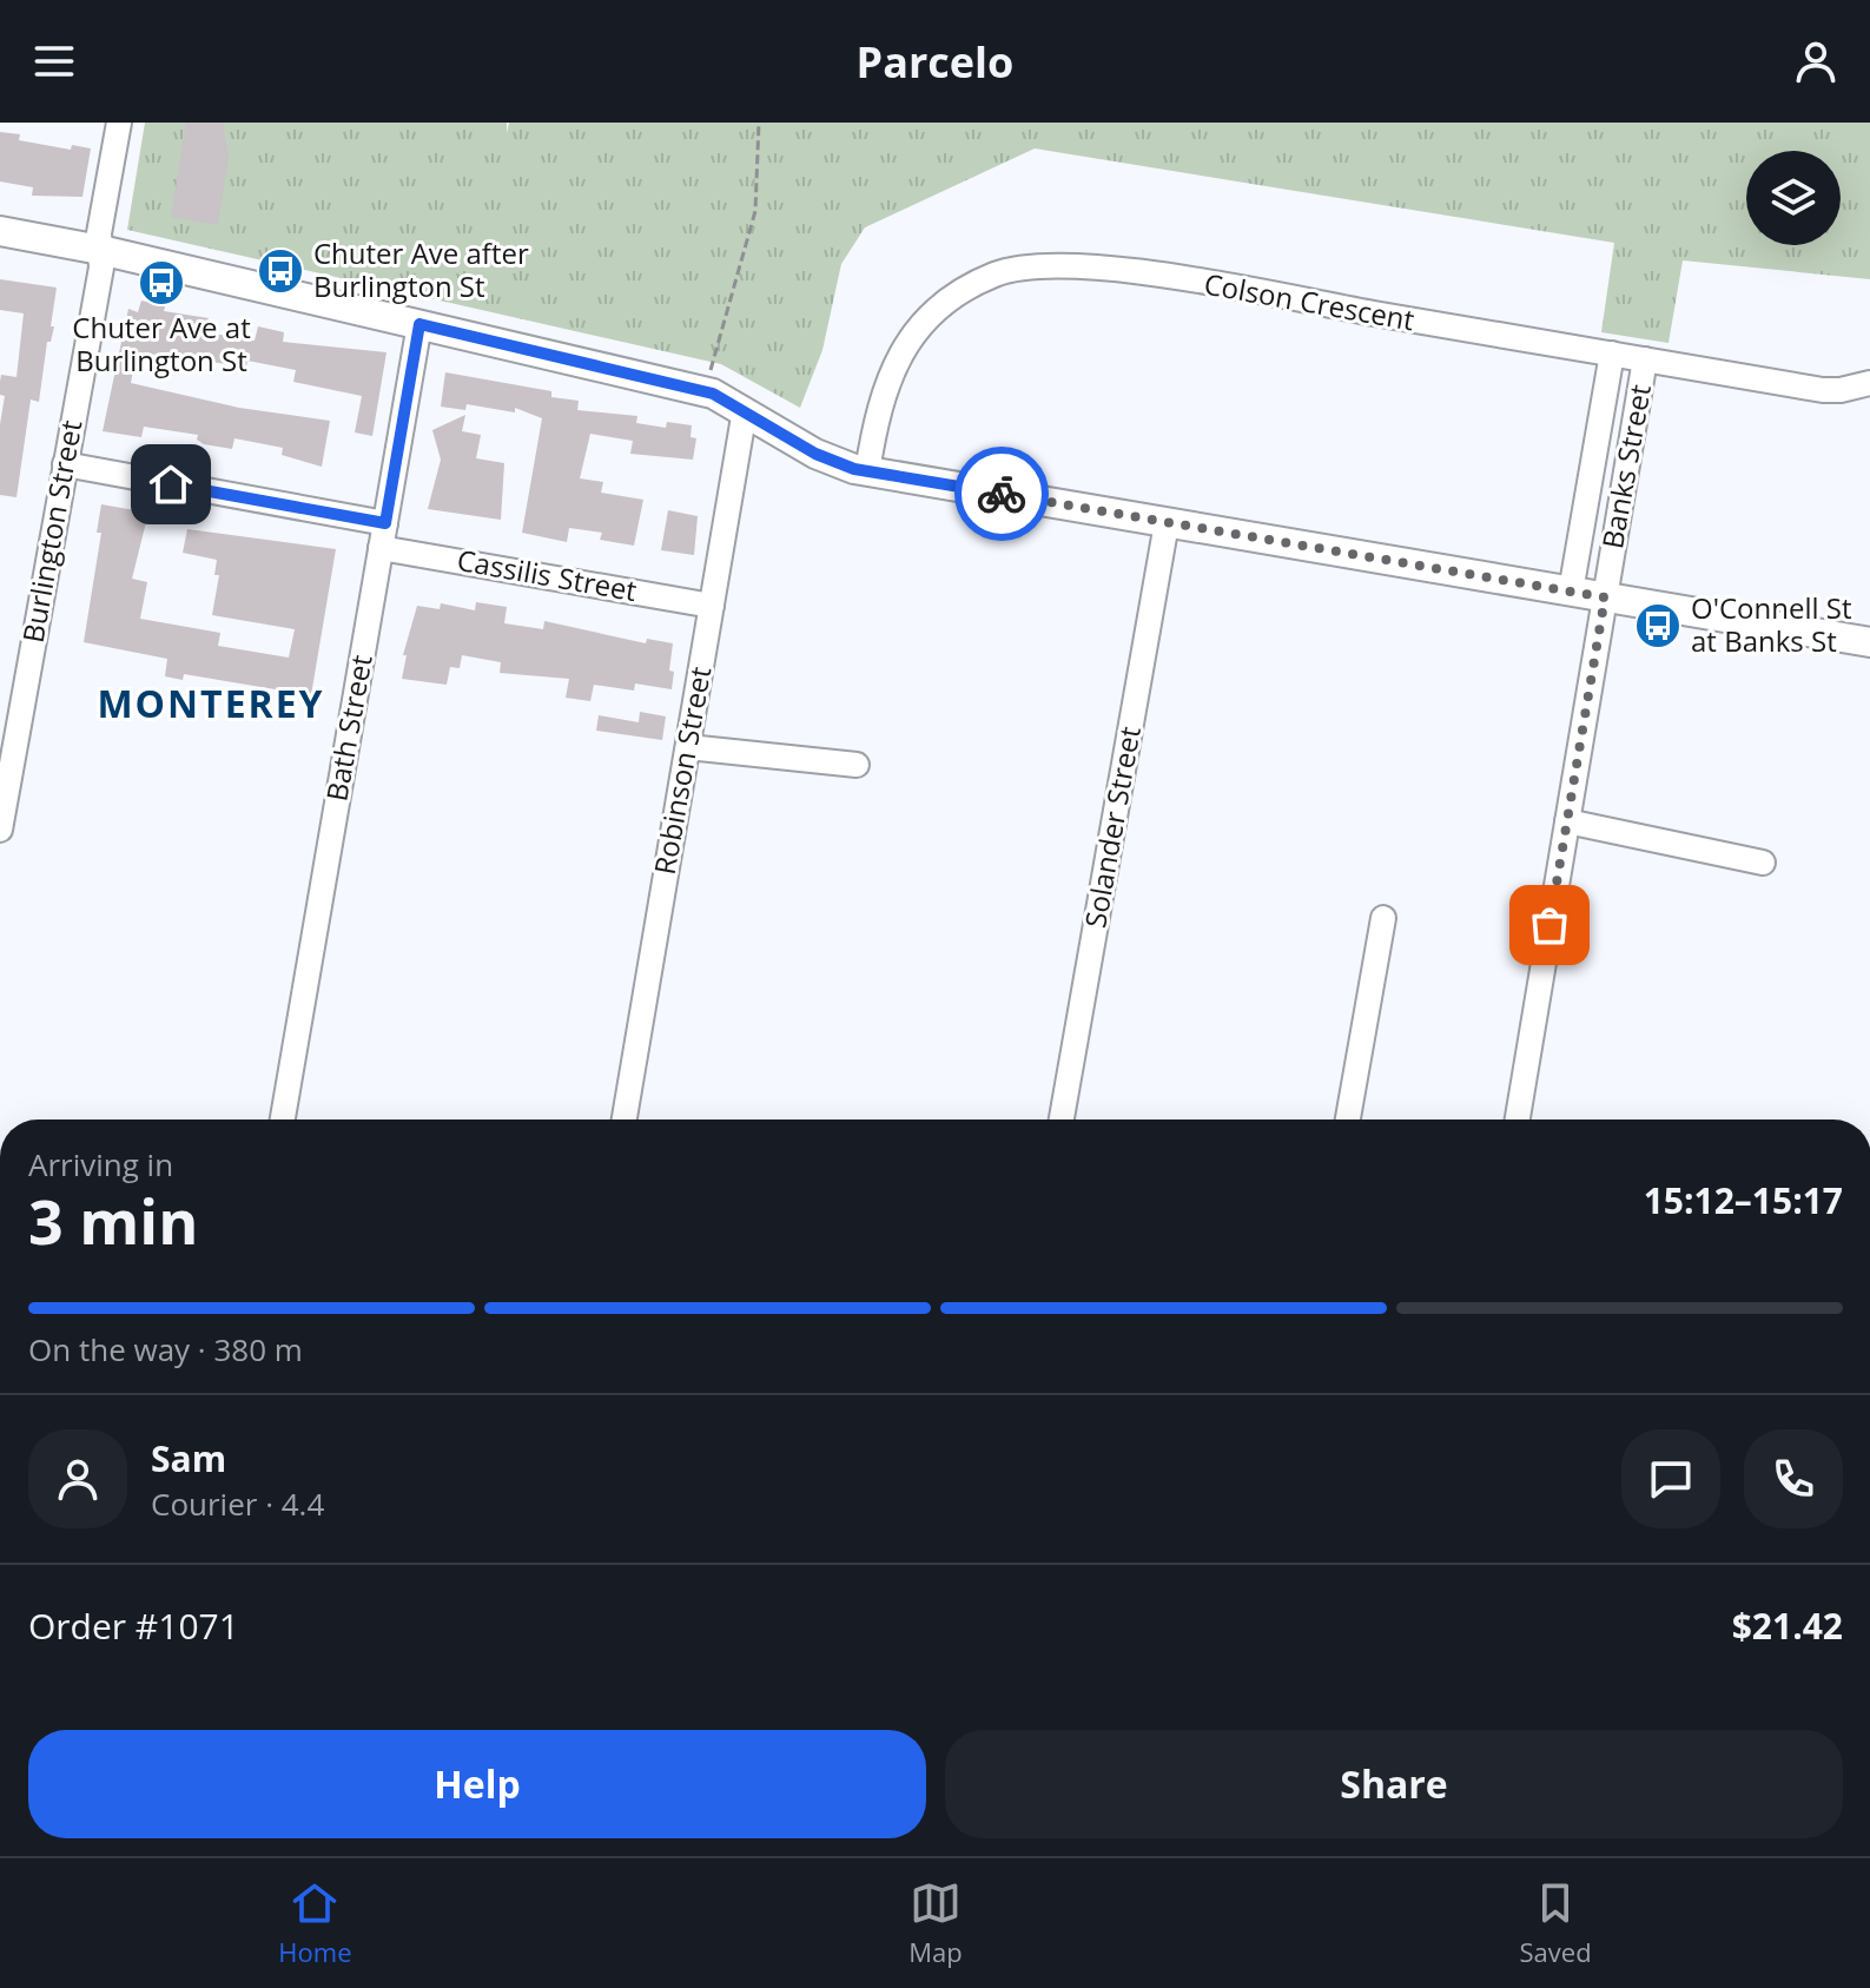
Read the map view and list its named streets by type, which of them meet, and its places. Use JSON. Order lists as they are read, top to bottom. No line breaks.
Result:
{"streets":{"street":["Colson Crescent","Banks Street","Burlington Street","Cassilis Street","Bath Street","Robinson Street","Solander Street"]},"crossings":[["Colson Crescent","Banks Street"],["Cassilis Street","Bath Street"],["Cassilis Street","Robinson Street"]],"districts":["MONTEREY"],"places":{"bus stop":["Chuter Ave after Burlington St","Chuter Ave at Burlington St","O'Connell St at Banks St"]},"page":{"header":"Parcelo","heading":["3 min","Arriving in","15:12–15:17"],"panel":["Sam","Courier · 4.4","Order #1071","$21.42"],"bar":"On the way · 380 m","buttons":["Help","Share"],"tabs":["Home","Map","Saved"]}}
